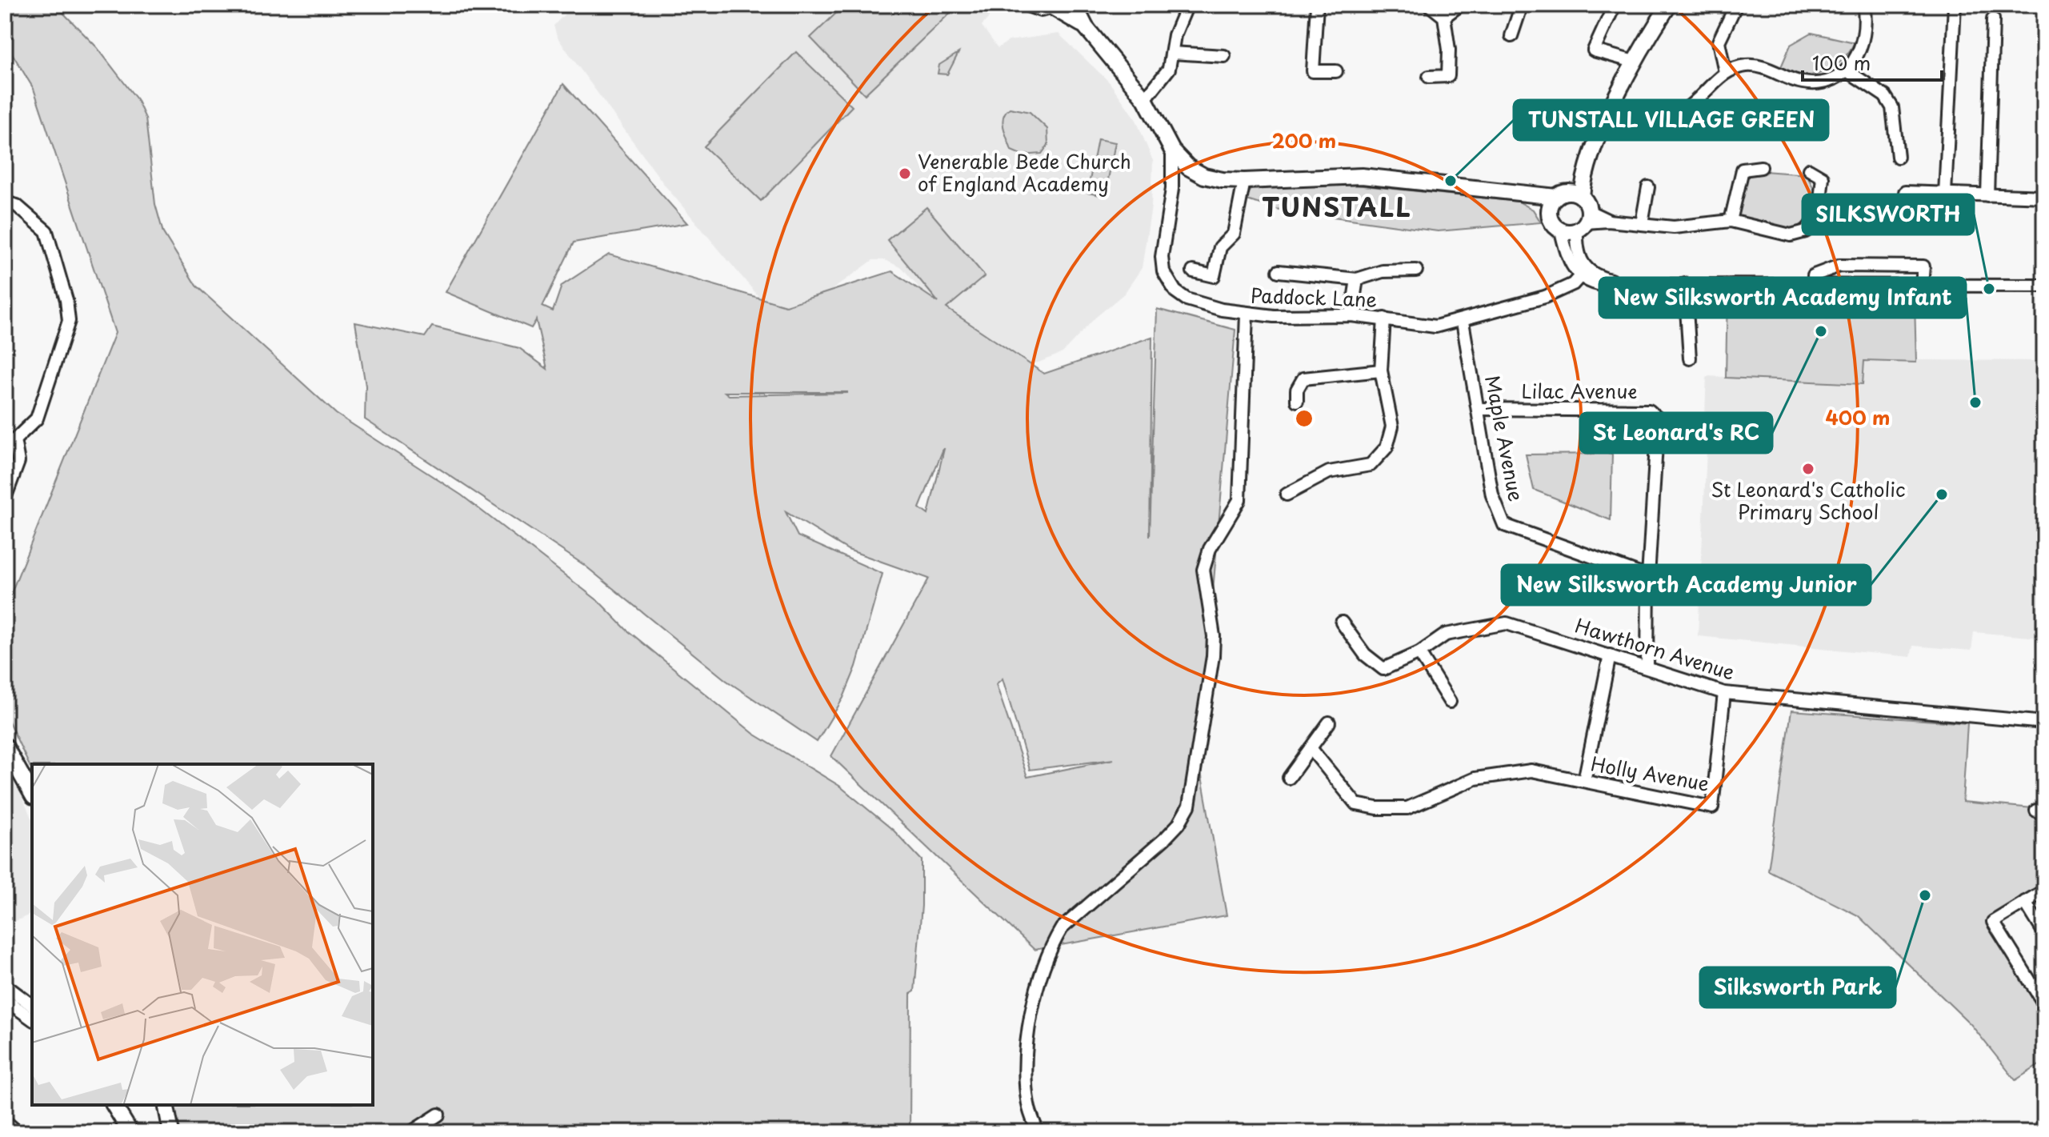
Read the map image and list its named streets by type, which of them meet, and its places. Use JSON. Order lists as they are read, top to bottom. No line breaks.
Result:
{"streets":{"street":["Paddock Lane","Lilac Avenue","Maple Avenue","Hawthorn Avenue","Holly Avenue"]},"crossings":[["Paddock Lane","Maple Avenue"],["Lilac Avenue","Maple Avenue"],["Lilac Avenue","Hawthorn Avenue"],["Hawthorn Avenue","Holly Avenue"]],"districts":["TUNSTALL"],"places":["Venerable Bede Church of England Academy","TUNSTALL VILLAGE GREEN","SILKSWORTH","St Leonard's RC","New Silksworth Academy Infant","St Leonard's Catholic Primary School","New Silksworth Academy Junior","Silksworth Park"],"scale_bar":"100 m","rings":["200 m","400 m"]}
